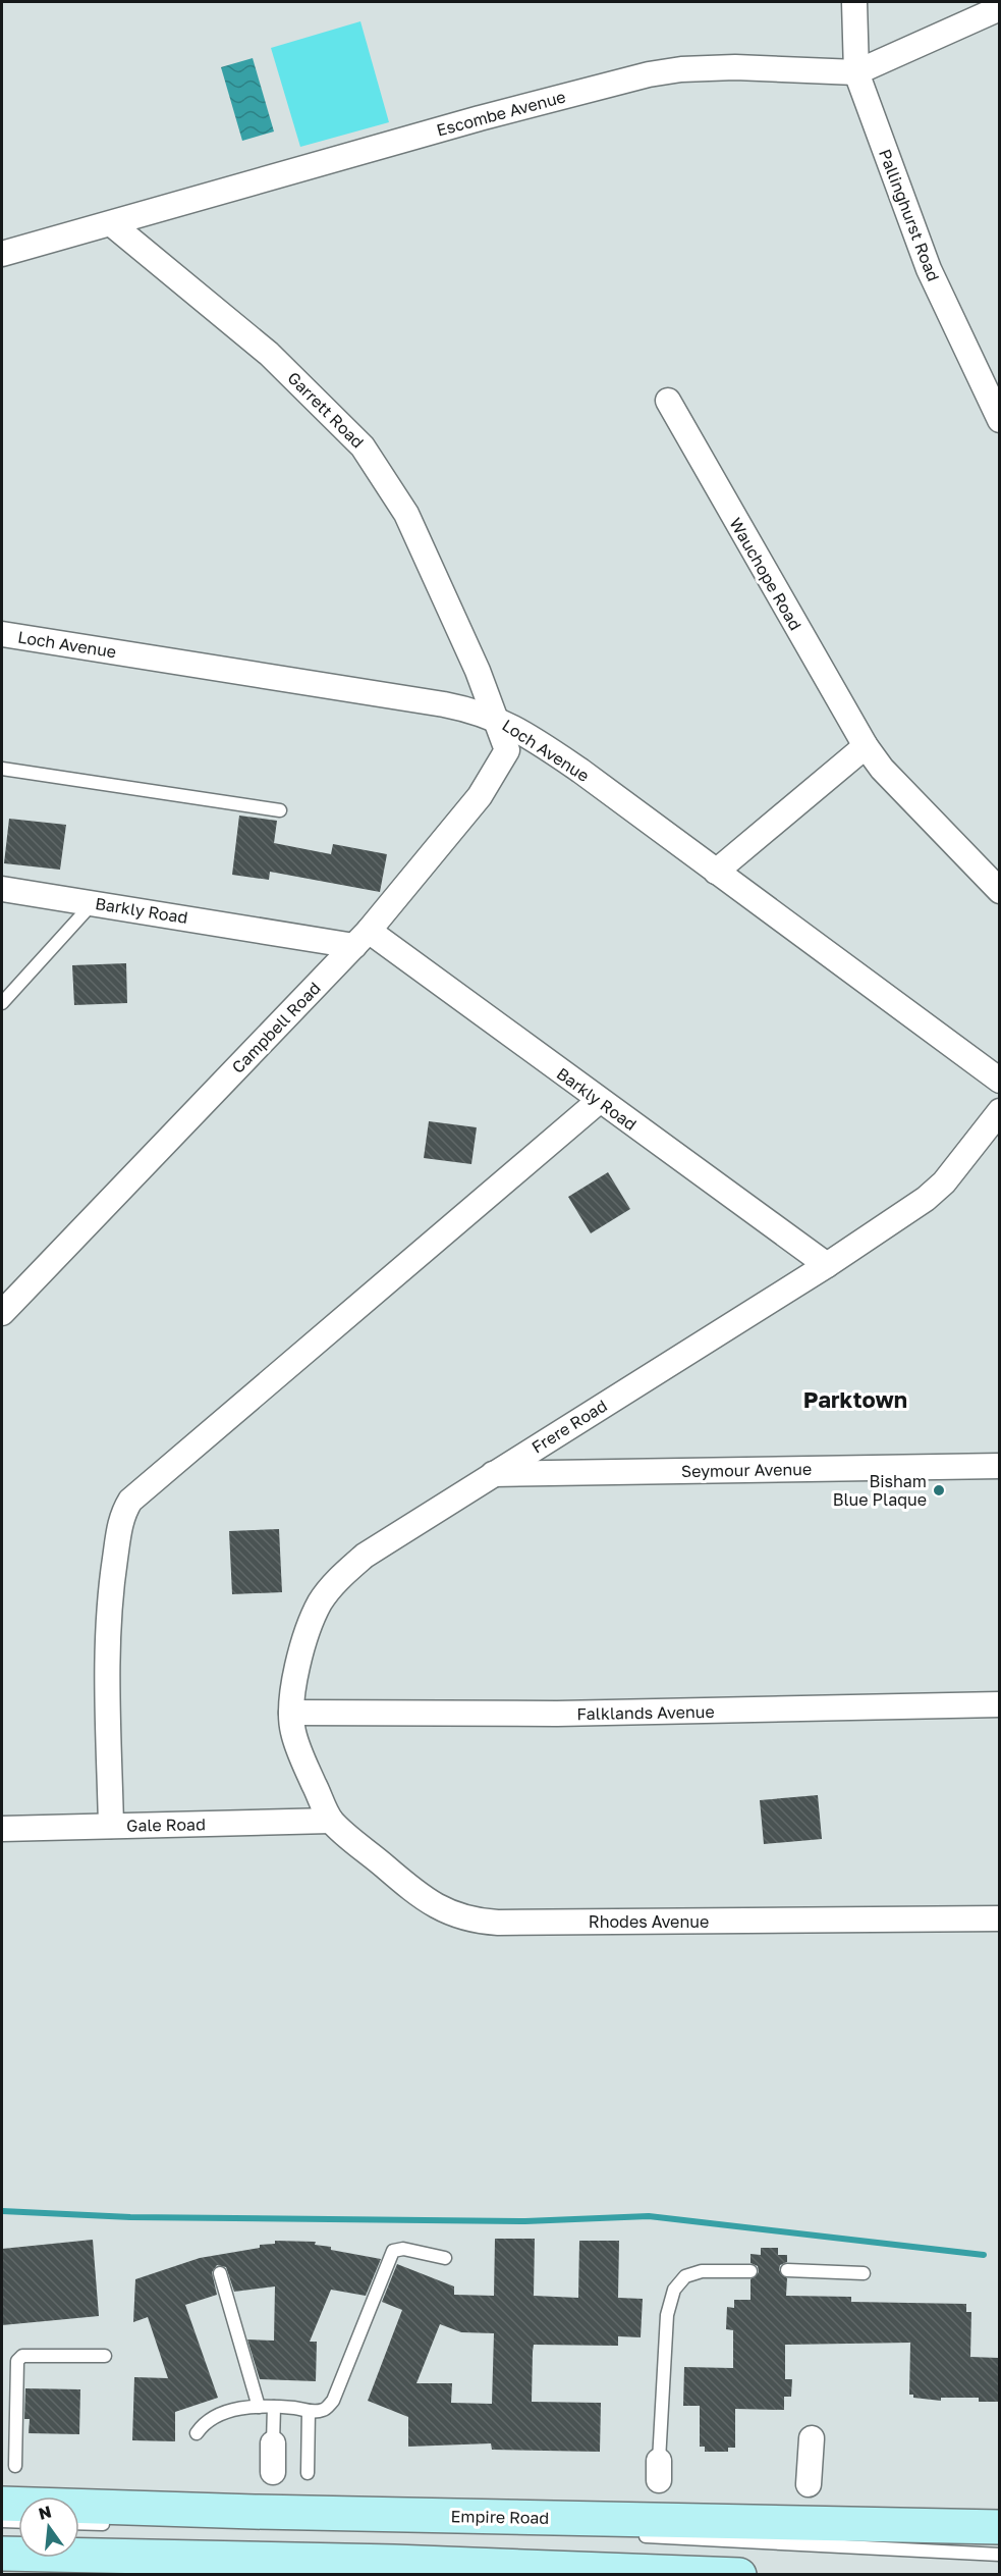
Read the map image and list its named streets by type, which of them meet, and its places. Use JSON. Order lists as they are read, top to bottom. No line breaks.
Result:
{"streets":{"main road":["Empire Road"],"street":["Escombe Avenue","Pallinghurst Road","Garrett Road","Wauchope Road","Loch Avenue","Barkly Road","Campbell Road","Frere Road","Seymour Avenue","Falklands Avenue","Gale Road","Rhodes Avenue"]},"crossings":[["Escombe Avenue","Pallinghurst Road"],["Escombe Avenue","Garrett Road"],["Garrett Road","Loch Avenue"],["Garrett Road","Campbell Road"],["Loch Avenue","Campbell Road"],["Barkly Road","Campbell Road"],["Barkly Road","Frere Road"],["Frere Road","Seymour Avenue"],["Frere Road","Falklands Avenue"],["Frere Road","Gale Road"],["Frere Road","Rhodes Avenue"],["Gale Road","Rhodes Avenue"]],"districts":["Parktown"],"places":["Bisham Blue Plaque"],"north":"top"}
